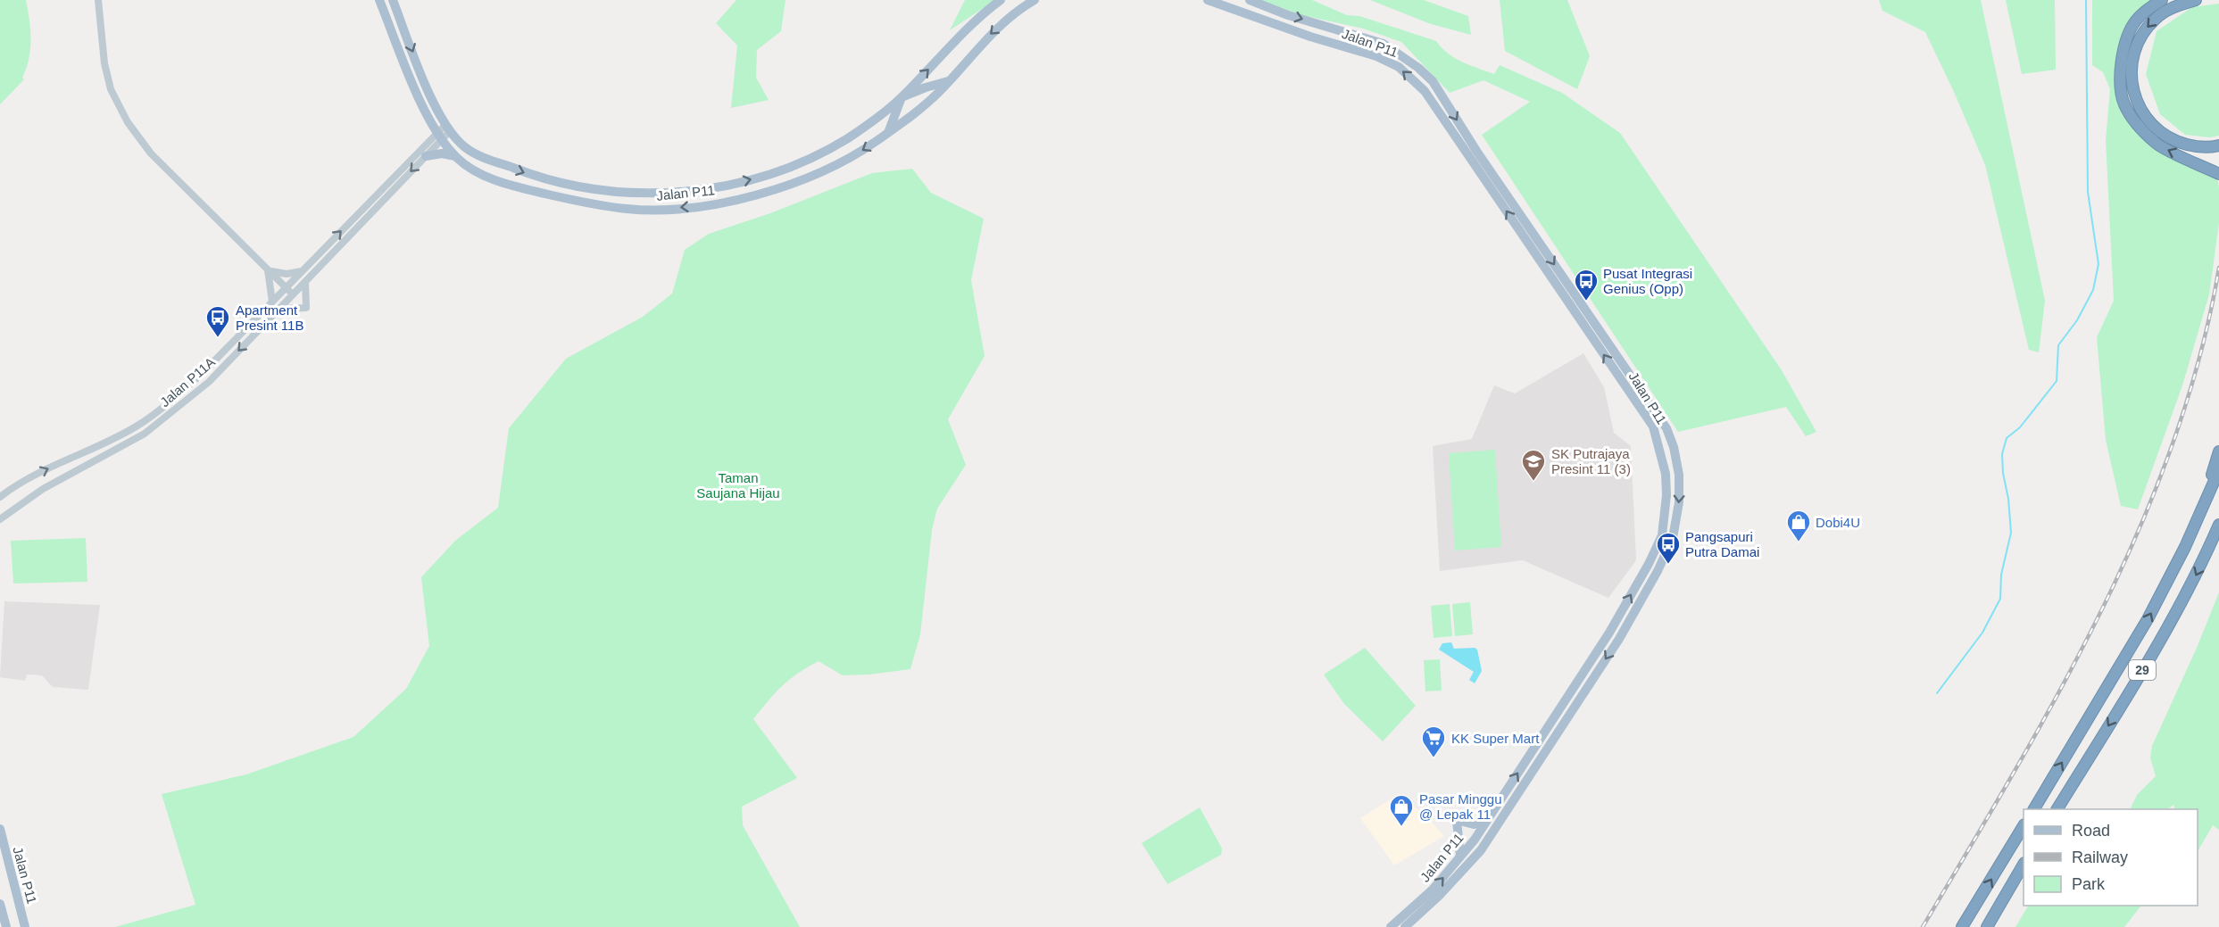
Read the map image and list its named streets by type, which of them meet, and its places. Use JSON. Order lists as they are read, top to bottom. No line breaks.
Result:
{"streets":{"highway":["29"],"main road":["Jalan P11"],"street":["Jalan P11A"]},"crossings":[["Jalan P11","Jalan P11A"]],"parks":["Taman Saujana Hijau"],"places":{"bus stop":["Pusat Integrasi Genius (Opp)","Apartment Presint 11B","Pangsapuri Putra Damai"],"school or university":["SK Putrajaya Presint 11 (3)"],"shop":["Dobi4U","Pasar Minggu @ Lepak 11"],"supermarket":["KK Super Mart"]},"legend":["Road","Railway","Park"]}
